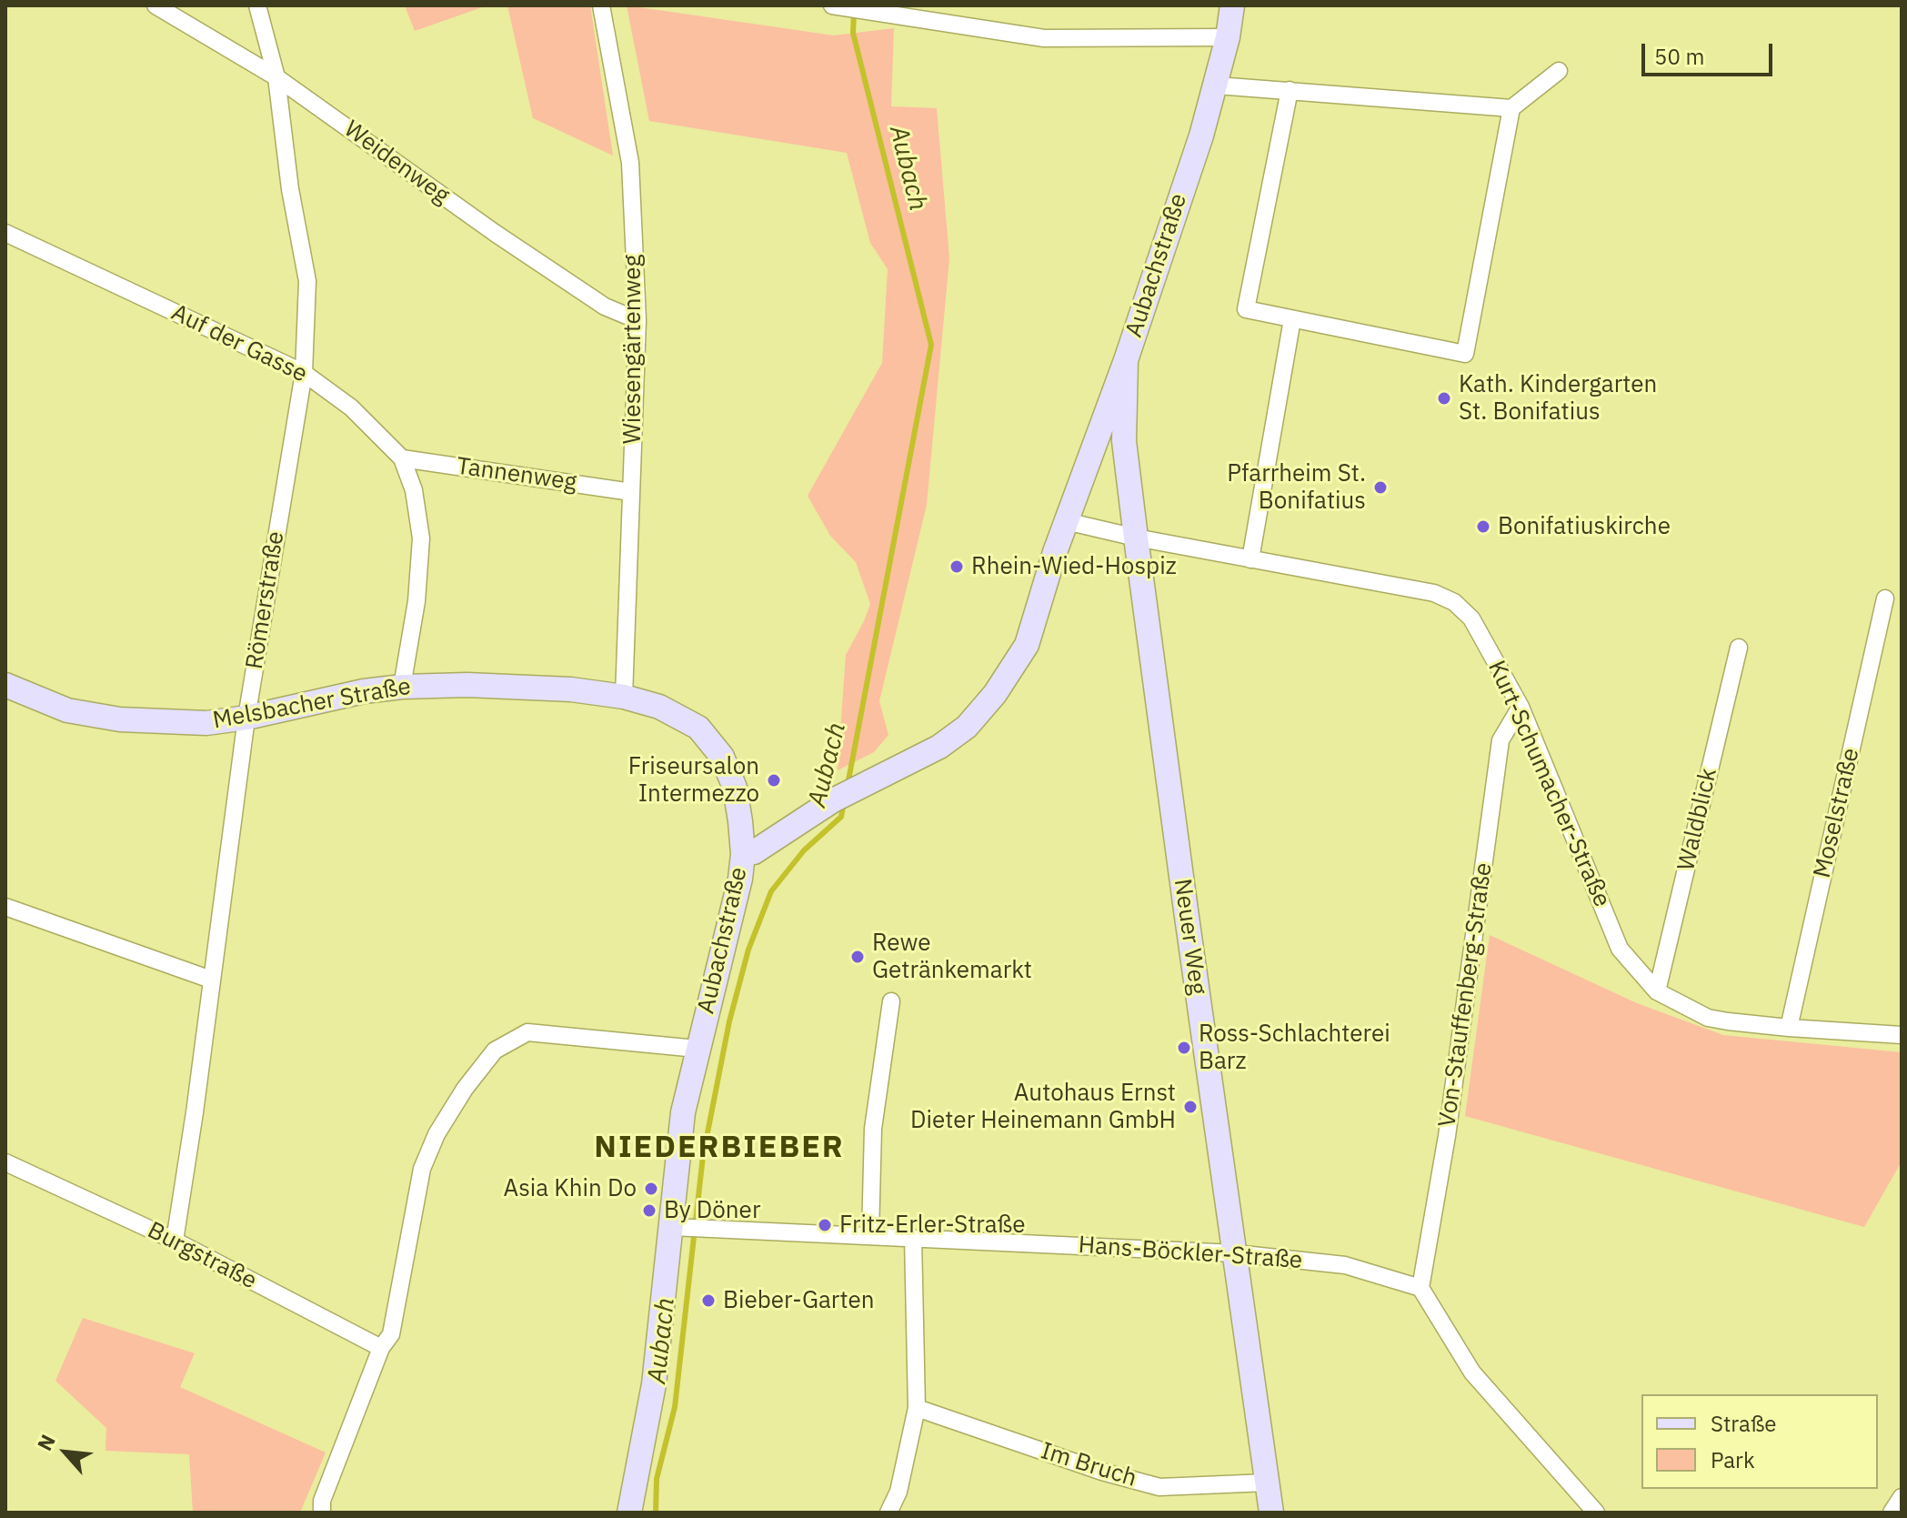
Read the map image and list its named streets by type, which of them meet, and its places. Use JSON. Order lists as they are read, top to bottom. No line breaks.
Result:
{"streets":{"street":["Weidenweg","Aubachstraße","Auf der Gasse","Wiesengärtenweg","Tannenweg","Römerstraße","Melsbacher Straße","Kurt-Schumacher-Straße","Moselstraße","Waldblick","Neuer Weg","Von-Stauffenberg-Straße","Hans-Böckler-Straße","Burgstraße","Im Bruch"]},"crossings":[["Weidenweg","Wiesengärtenweg"],["Weidenweg","Römerstraße"],["Aubachstraße","Melsbacher Straße"],["Aubachstraße","Neuer Weg"],["Aubachstraße","Hans-Böckler-Straße"],["Auf der Gasse","Tannenweg"],["Auf der Gasse","Römerstraße"],["Auf der Gasse","Melsbacher Straße"],["Wiesengärtenweg","Tannenweg"],["Wiesengärtenweg","Melsbacher Straße"],["Römerstraße","Melsbacher Straße"],["Römerstraße","Burgstraße"],["Kurt-Schumacher-Straße","Moselstraße"],["Kurt-Schumacher-Straße","Waldblick"],["Kurt-Schumacher-Straße","Neuer Weg"],["Kurt-Schumacher-Straße","Von-Stauffenberg-Straße"],["Neuer Weg","Hans-Böckler-Straße"],["Neuer Weg","Im Bruch"],["Von-Stauffenberg-Straße","Hans-Böckler-Straße"]],"districts":["NIEDERBIEBER"],"water":["Aubach"],"places":["Kath. Kindergarten St. Bonifatius","Pfarrheim St. Bonifatius","Bonifatiuskirche","Rhein-Wied-Hospiz","Friseursalon Intermezzo","Rewe Getränkemarkt","Ross-Schlachterei Barz","Autohaus Ernst Dieter Heinemann GmbH","Asia Khin Do","By Döner","Fritz-Erler-Straße","Bieber-Garten"],"legend":["Straße","Park"],"scale_bar":"50 m","north":"top left"}
